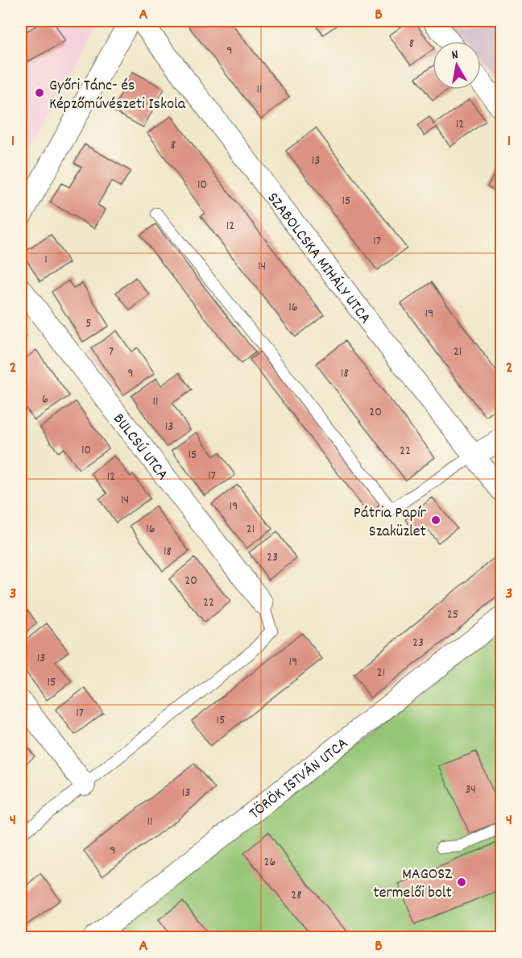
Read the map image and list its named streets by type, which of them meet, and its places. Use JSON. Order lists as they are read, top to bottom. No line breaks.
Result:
{"streets":{"street":["SZABOLCSKA MIHÁLY UTCA","BULCSÚ UTCA","TÖRÖK ISTVÁN UTCA"]},"places":["Győri Tánc- és Képzőművészeti Iskola","Pátria Papír Szaküzlet","MAGOSZ termelői bolt"],"house_numbers":["8","9","11","12","8","13","10","15","12","17","1","14","16","19","5","7","21","9","18","6","11","20","13","10","22","15","17","12","14","19","16","21","18","23","20","22","25","23","13","19","21","15","17","15","34","13","11","9","26","28"],"north":"top","grid":{"columns":["A","B"],"rows":["1","2","3","4"]}}
